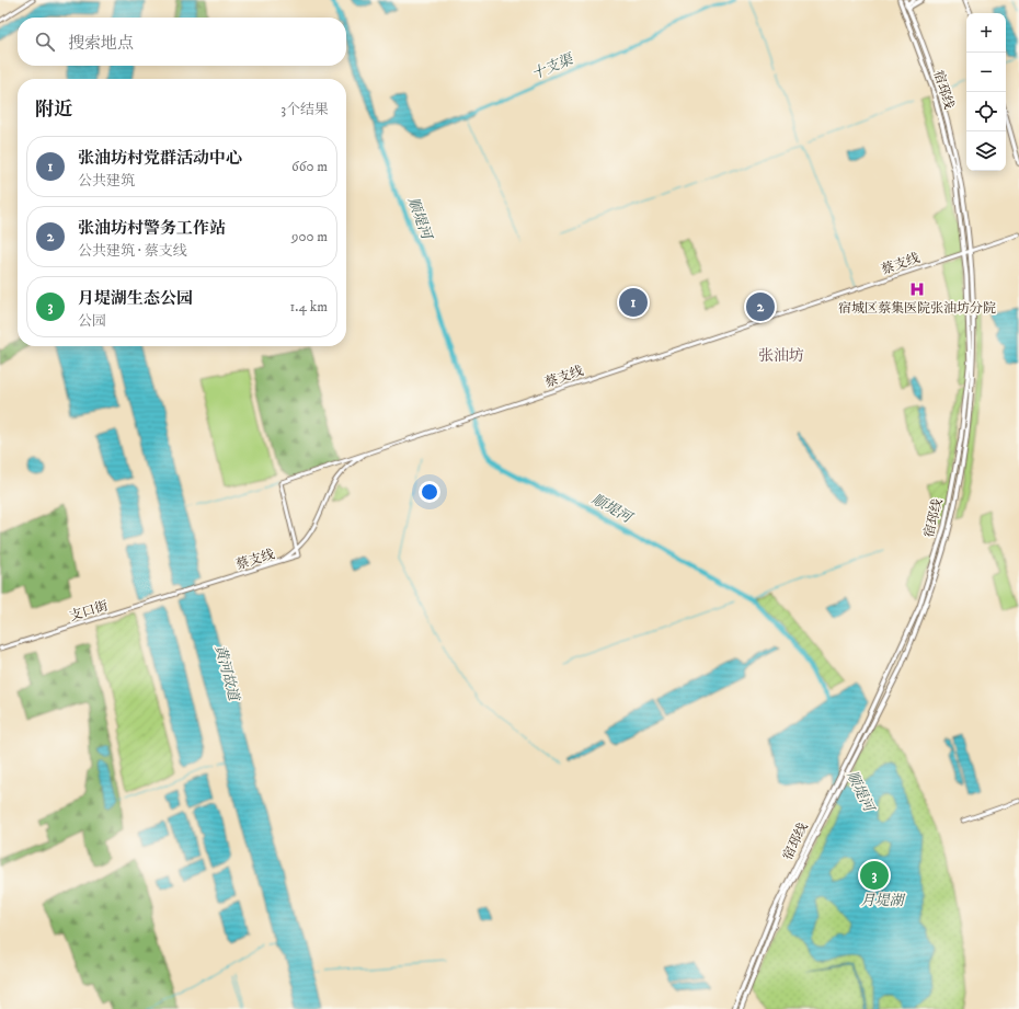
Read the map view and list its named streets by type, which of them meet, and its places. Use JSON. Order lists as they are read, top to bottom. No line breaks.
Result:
{"streets":{"main road":["宿邳线"],"street":["蔡支线","支口街"]},"crossings":[["宿邳线","蔡支线"],["蔡支线","支口街"]],"districts":["张油坊"],"water":["十支渠","顺堤河","黄河故道","月堤湖"],"places":{"hospital":["宿城区蔡集医院张油坊分院"]},"page":{"map_buttons":["+","−"],"search":"搜索地点","heading":["附近","3个结果"],"list":[{"mark":"1","name":"张油坊村党群活动中心","note":"公共建筑","value":"660 m"},{"mark":"2","name":"张油坊村警务工作站","note":"公共建筑 · 蔡支线","value":"900 m"},{"mark":"3","name":"月堤湖生态公园","note":"公园","value":"1.4 km"}],"pins":["1","2","3"]}}
